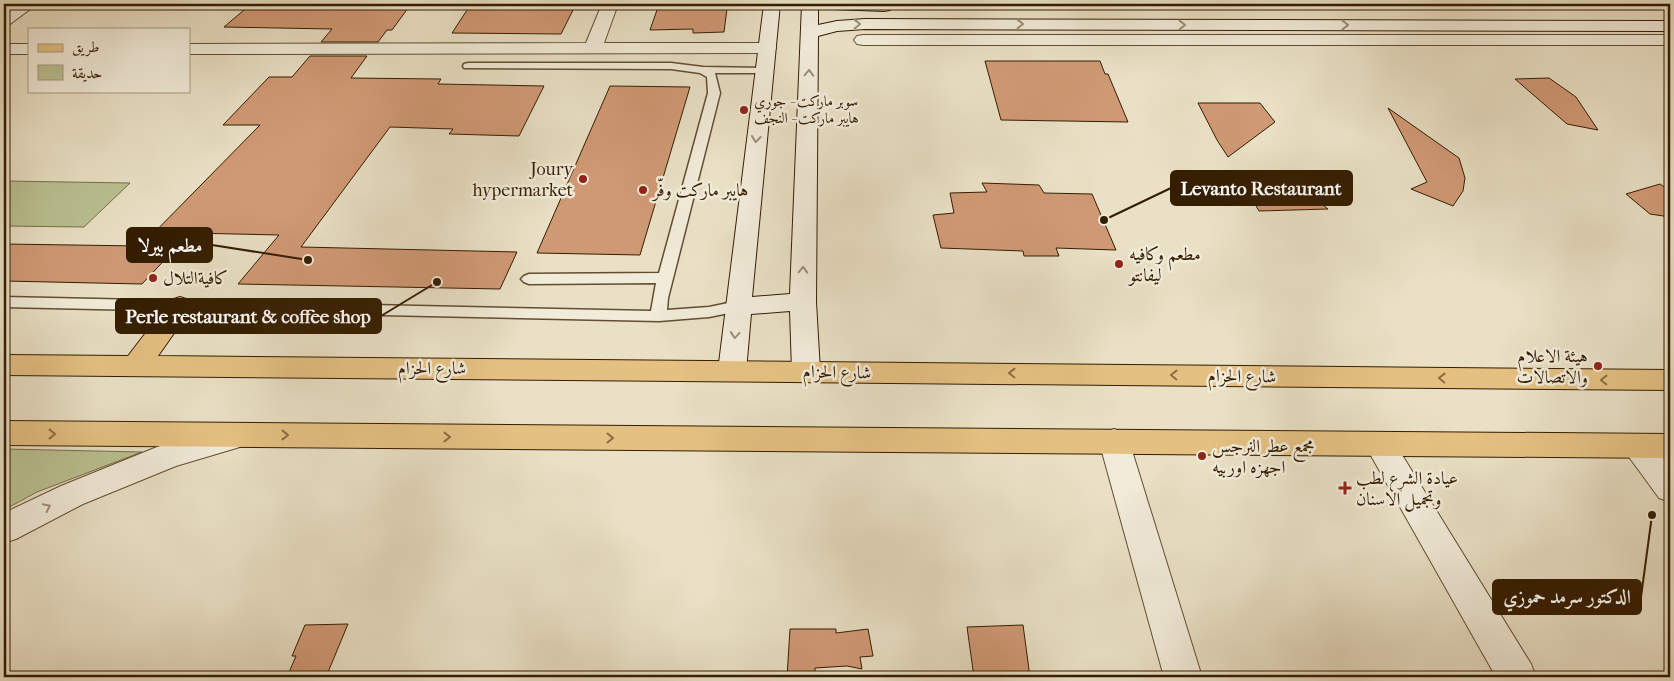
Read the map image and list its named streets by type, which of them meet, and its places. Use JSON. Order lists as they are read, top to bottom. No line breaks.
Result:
{"streets":{"main road":["شارع الحزام"]},"places":{"other":["سوبر ماركت - جوري هايبر ماركت - النجف","Joury hypermarket","هايبر ماركت وفّر","Levanto Restaurant","مطعم بيرلا","مطعم وكافيه ليفانتو","كافيةالتلال","Perle restaurant & coffee shop","هيئة الاعلام والاتصالات","مجمع عطر النرجس اجهزه اوربيه","الدكتور سرمد حموزي"],"health":["عيادة الشرع لطب وتجميل الاسنان"]},"legend":["طريق","حديقة"]}
